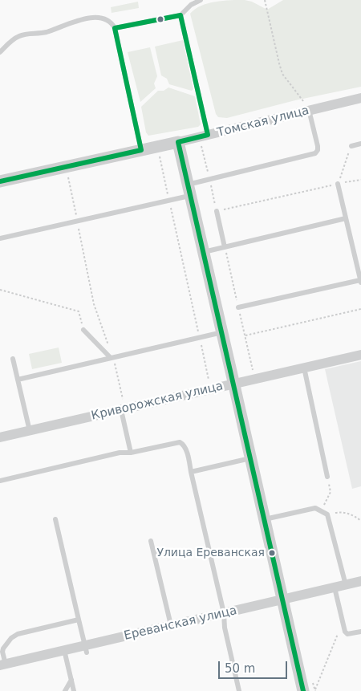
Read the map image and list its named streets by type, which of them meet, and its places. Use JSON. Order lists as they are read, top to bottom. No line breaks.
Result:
{"streets":{"street":["Томская улица","Криворожская улица","Ереванская улица"]},"places":["Улица Ереванская"],"scale_bar":"50 m"}
